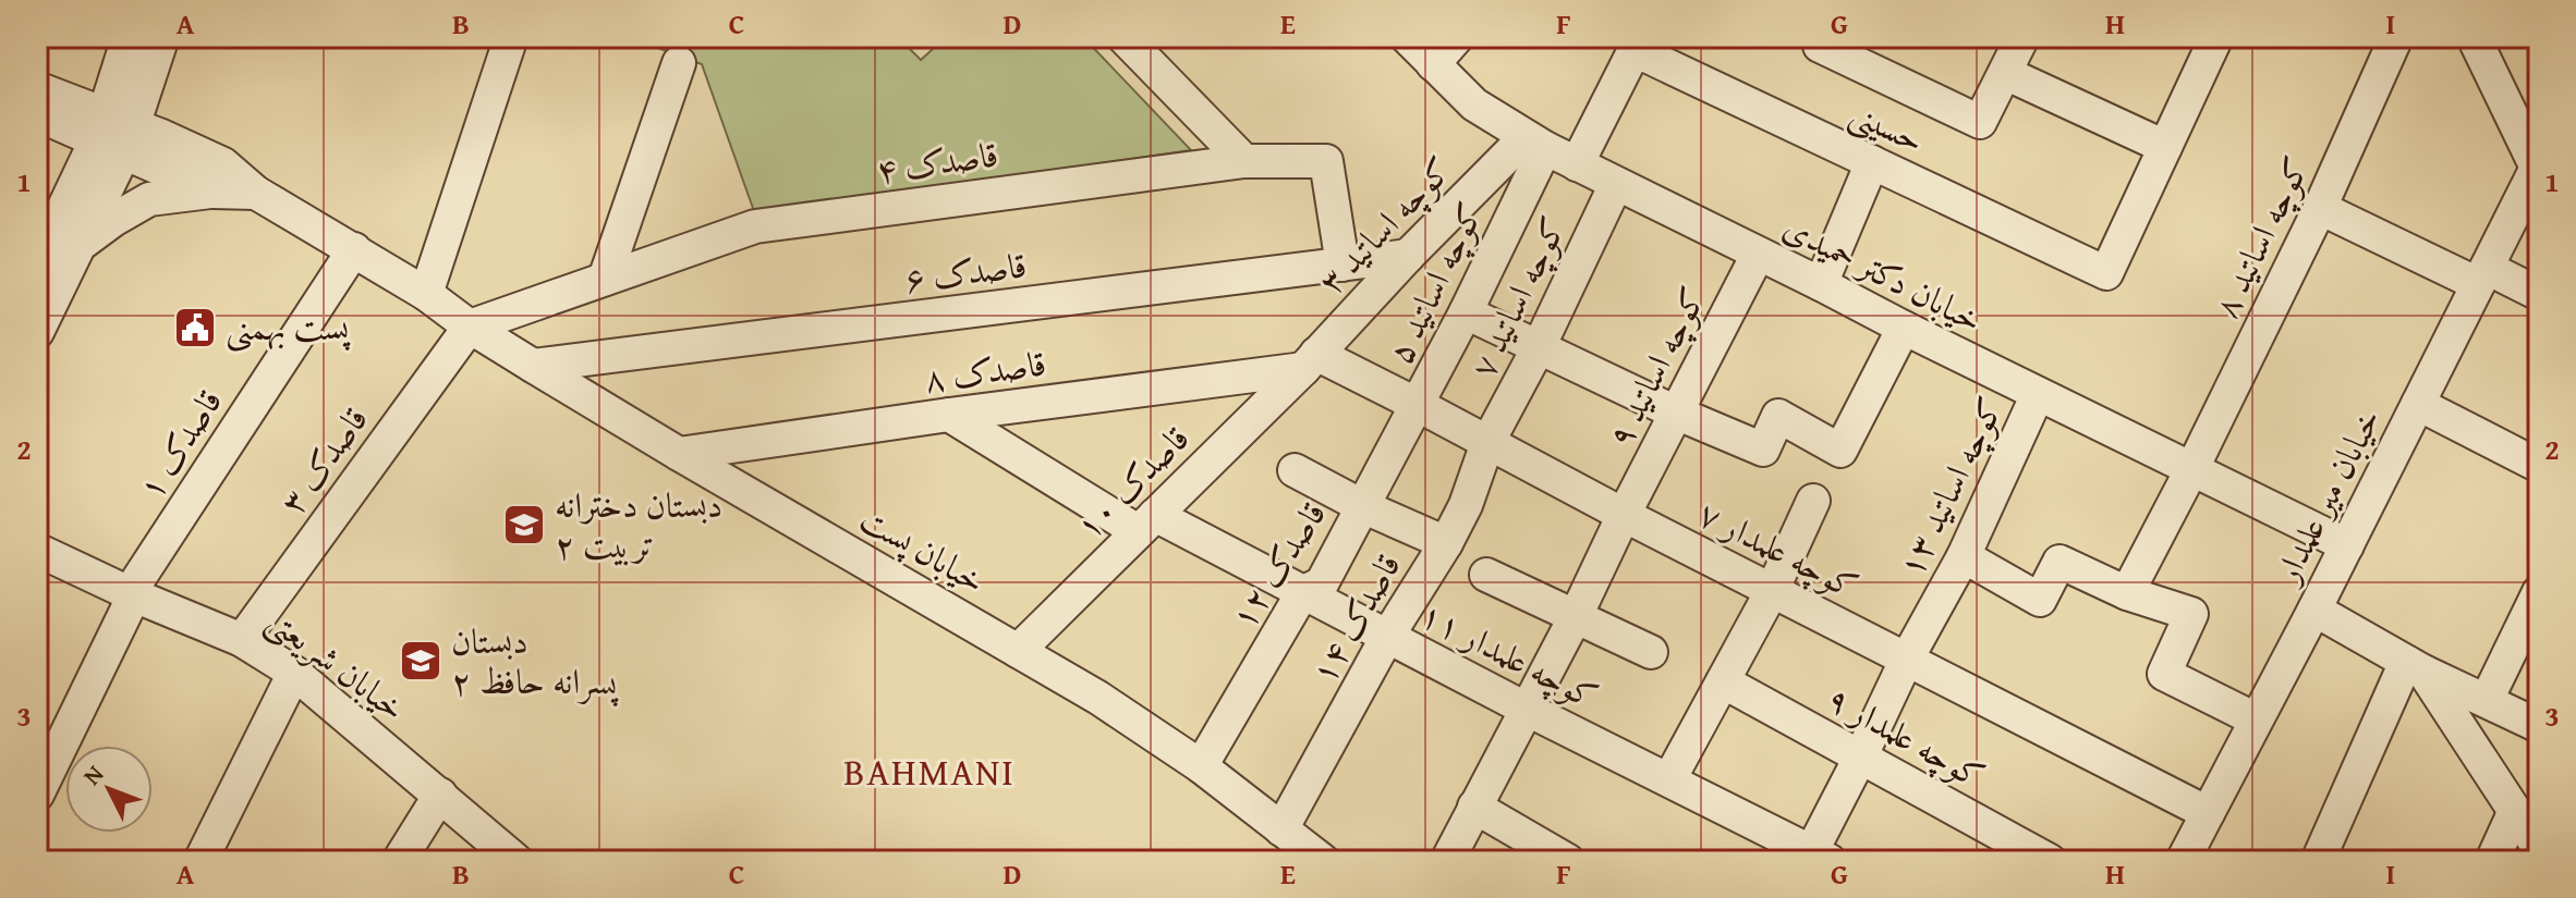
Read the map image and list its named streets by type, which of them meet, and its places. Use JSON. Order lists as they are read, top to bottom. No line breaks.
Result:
{"streets":{"street":["حسینی","قاصدک ۴","کوچه اساتید ۳","کوچه اساتید ۸","قاصدک ۶","خیابان دکتر حمیدی","کوچه اساتید ۵","کوچه اساتید ۷","کوچه اساتید ۹","قاصدک ۸","قاصدک ۱","قاصدک ۳","قاصدک ۱۰","کوچه اساتید ۱۳","خیابان میر علمدار","خیابان پست","کوچه علمدار ۷","قاصدک ۱۲","قاصدک ۱۴","کوچه علمدار ۱۱","خیابان شریعتی","کوچه علمدار ۹"]},"crossings":[["قاصدک ۴","قاصدک ۶"],["قاصدک ۴","قاصدک ۳"],["قاصدک ۴","خیابان پست"],["کوچه اساتید ۳","قاصدک ۶"],["کوچه اساتید ۳","خیابان دکتر حمیدی"],["کوچه اساتید ۳","کوچه اساتید ۵"],["کوچه اساتید ۳","قاصدک ۸"],["کوچه اساتید ۳","قاصدک ۱۰"],["کوچه اساتید ۳","کوچه علمدار ۷"],["کوچه اساتید ۸","خیابان دکتر حمیدی"],["قاصدک ۶","خیابان پست"],["خیابان دکتر حمیدی","کوچه اساتید ۵"],["خیابان دکتر حمیدی","کوچه اساتید ۷"],["خیابان دکتر حمیدی","کوچه اساتید ۹"],["خیابان دکتر حمیدی","کوچه اساتید ۱۳"],["خیابان دکتر حمیدی","خیابان میر علمدار"],["کوچه اساتید ۵","کوچه علمدار ۷"],["کوچه اساتید ۵","قاصدک ۱۲"],["کوچه اساتید ۷","کوچه علمدار ۷"],["کوچه اساتید ۷","قاصدک ۱۴"],["کوچه اساتید ۹","کوچه علمدار ۷"],["کوچه اساتید ۹","کوچه علمدار ۱۱"],["قاصدک ۸","قاصدک ۱۰"],["قاصدک ۸","خیابان پست"],["قاصدک ۸","کوچه علمدار ۷"],["قاصدک ۸","کوچه علمدار ۱۱"],["قاصدک ۱","خیابان شریعتی"],["قاصدک ۳","خیابان پست"],["قاصدک ۳","خیابان شریعتی"],["قاصدک ۱۰","خیابان پست"],["قاصدک ۱۰","کوچه علمدار ۷"],["قاصدک ۱۰","کوچه علمدار ۱۱"],["کوچه اساتید ۱۳","کوچه علمدار ۷"],["کوچه اساتید ۱۳","کوچه علمدار ۱۱"],["کوچه اساتید ۱۳","کوچه علمدار ۹"],["خیابان میر علمدار","کوچه علمدار ۷"],["خیابان پست","قاصدک ۱۲"],["خیابان پست","قاصدک ۱۴"],["کوچه علمدار ۷","قاصدک ۱۲"],["کوچه علمدار ۷","قاصدک ۱۴"],["قاصدک ۱۲","کوچه علمدار ۱۱"],["قاصدک ۱۴","کوچه علمدار ۱۱"]],"districts":["BAHMANI"],"places":{"public building":["پست بهمنی"],"school or university":["دبستان دخترانه تربیت ۲","دبستان پسرانه حافظ ۲"]},"north":"top left","grid":{"columns":["A","B","C","D","E","F","G","H","I"],"rows":["1","2","3"]}}
